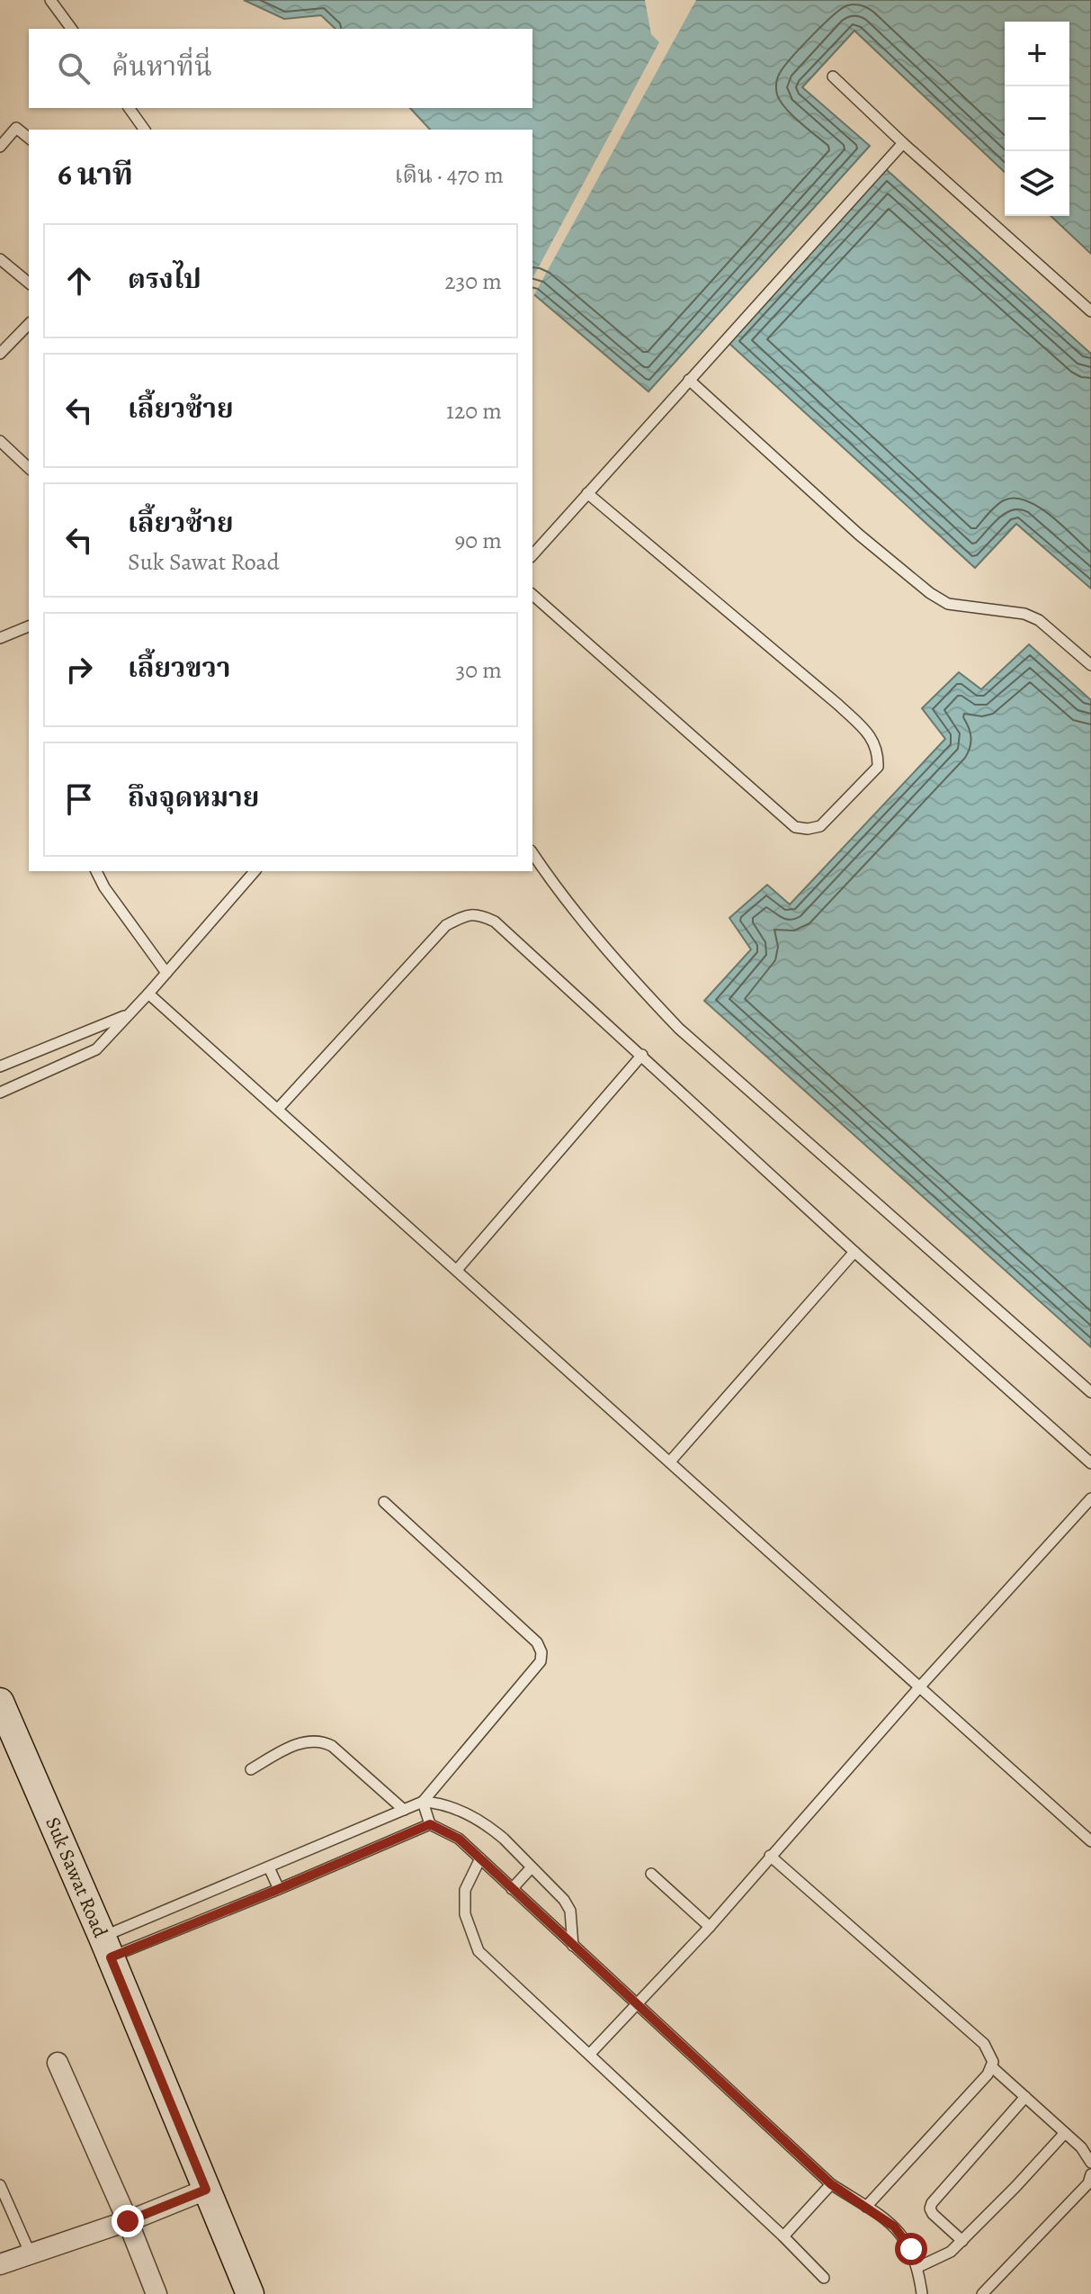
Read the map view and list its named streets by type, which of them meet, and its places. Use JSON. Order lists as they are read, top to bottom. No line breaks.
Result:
{"streets":{"main road":["Suk Sawat Road"]},"page":{"map_buttons":["+","−"],"search":"ค้นหาที่นี่","heading":["6 นาที","เดิน · 470 m"],"list":[["ตรงไป","230 m"],["เลี้ยวซ้าย","120 m"],["เลี้ยวซ้าย","Suk Sawat Road","90 m"],["เลี้ยวขวา","30 m"],"ถึงจุดหมาย"]}}
